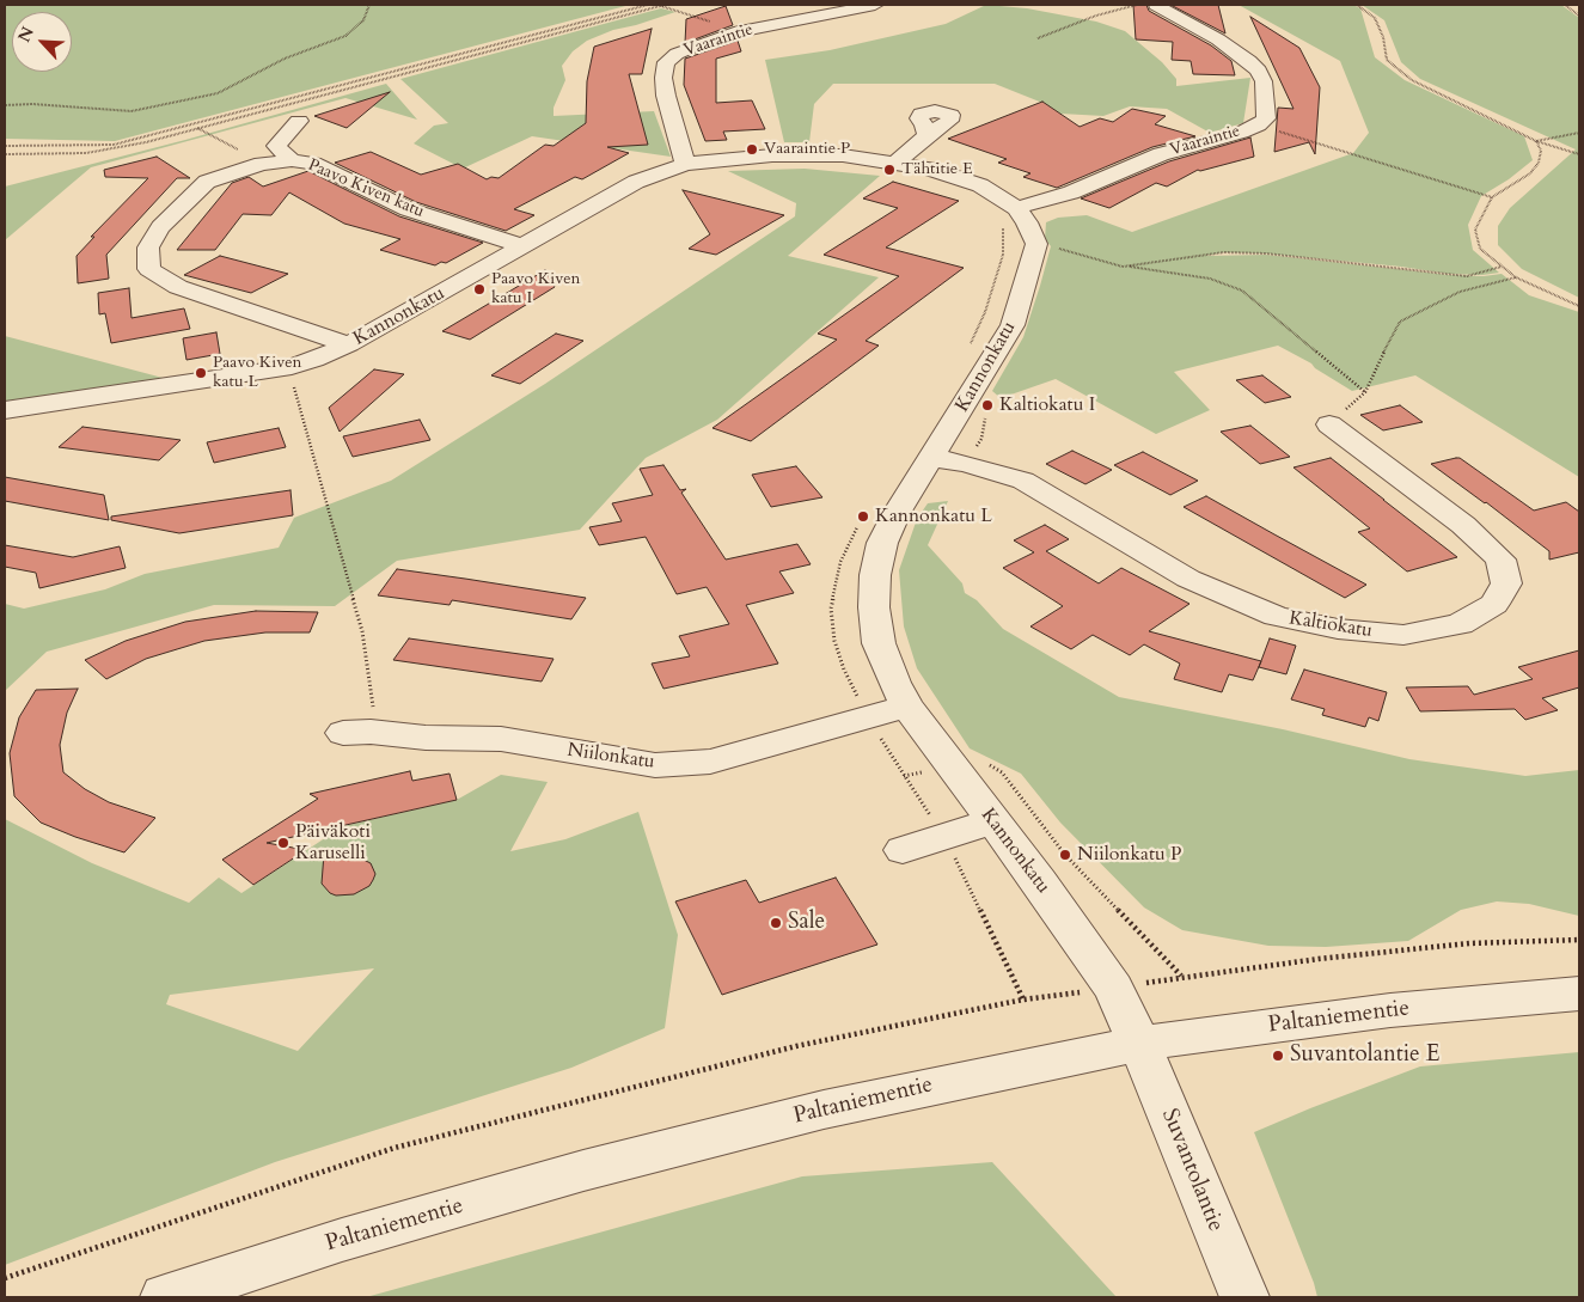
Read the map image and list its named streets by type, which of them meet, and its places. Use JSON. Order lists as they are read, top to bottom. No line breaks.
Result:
{"streets":{"street":["Vaaraintie","Paavo Kiven katu","Kannonkatu","Kaltiokatu","Niilonkatu","Paltaniementie","Suvantolantie"]},"crossings":[["Vaaraintie","Kannonkatu"],["Paavo Kiven katu","Kannonkatu"],["Kannonkatu","Kaltiokatu"],["Kannonkatu","Niilonkatu"],["Kannonkatu","Paltaniementie"],["Kannonkatu","Suvantolantie"],["Paltaniementie","Suvantolantie"]],"places":["Vaaraintie P","Tähtitie E","Paavo Kiven katu I","Paavo Kiven katu L","Kaltiokatu I","Kannonkatu L","Päiväkoti Karuselli","Niilonkatu P","Sale","Suvantolantie E"],"north":"top left"}
